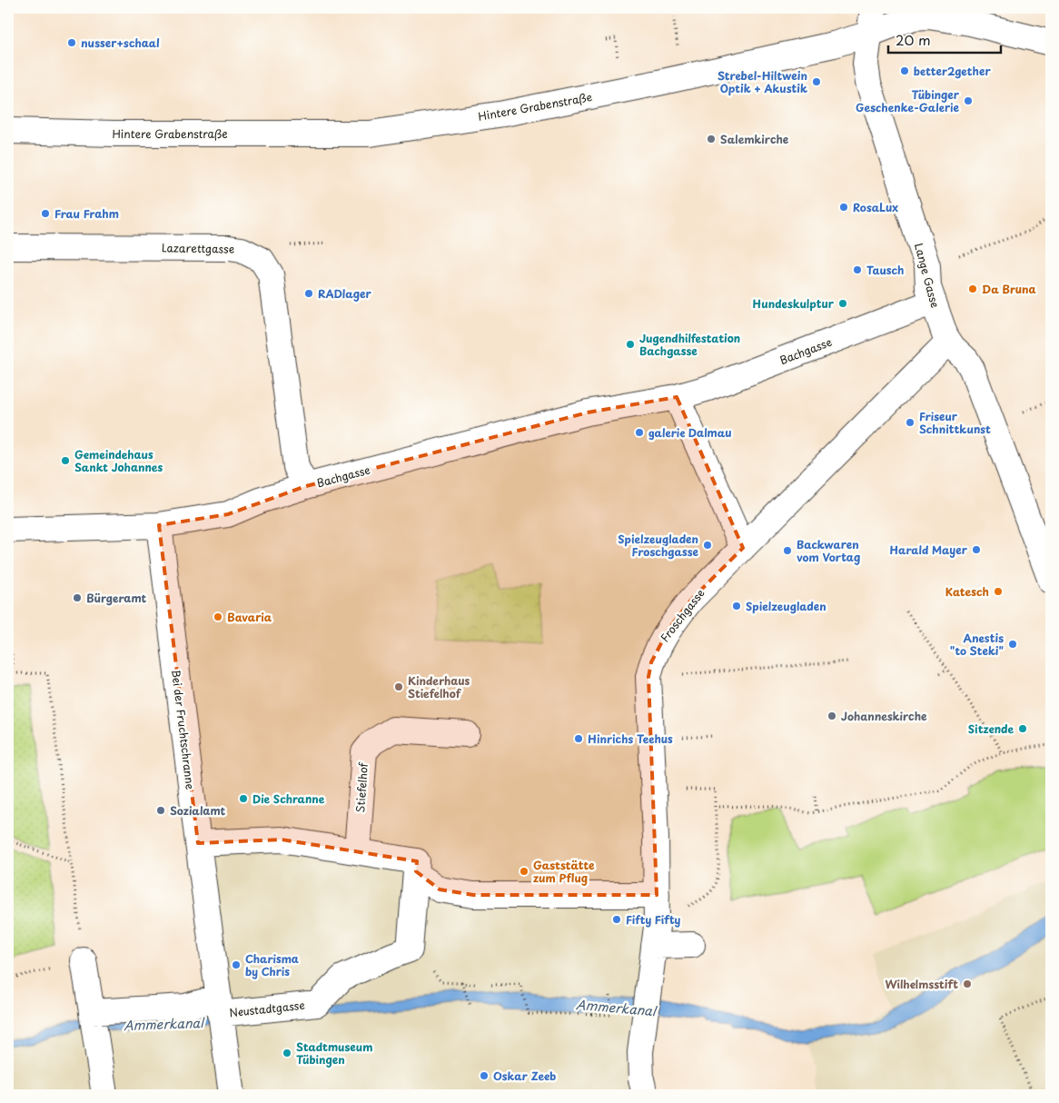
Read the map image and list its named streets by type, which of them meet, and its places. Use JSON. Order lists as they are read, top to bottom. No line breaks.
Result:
{"streets":{"street":["Hintere Grabenstraße","Lazarettgasse","Lange Gasse","Bachgasse","Froschgasse","Bei der Fruchtschranne","Stiefelhof","Neustadtgasse"]},"crossings":[["Hintere Grabenstraße","Lange Gasse"],["Lazarettgasse","Bachgasse"],["Lange Gasse","Bachgasse"],["Lange Gasse","Froschgasse"],["Bachgasse","Bei der Fruchtschranne"],["Bei der Fruchtschranne","Neustadtgasse"]],"water":["Ammerkanal"],"places":["nusser+schaal","better2gether","Strebel-Hiltwein Optik + Akustik","Tübinger Geschenke-Galerie","Salemkirche","RosaLux","Frau Frahm","Tausch","Da Bruna","RADlager","Hundeskulptur","Jugendhilfestation Bachgasse","Friseur Schnittkunst","galerie Dalmau","Gemeindehaus Sankt Johannes","Spielzeugladen Froschgasse","Harald Mayer","Backwaren vom Vortag","Katesch","Bürgeramt","Spielzeugladen","Bavaria","Anestis \"to Steki\"","Kinderhaus Stiefelhof","Johanneskirche","Sitzende","Hinrichs Teehus","Die Schranne","Sozialamt","Gaststätte zum Pflug","Fifty Fifty","Charisma by Chris","Wilhelmsstift","Stadtmuseum Tübingen","Oskar Zeeb"],"scale_bar":"20 m"}
